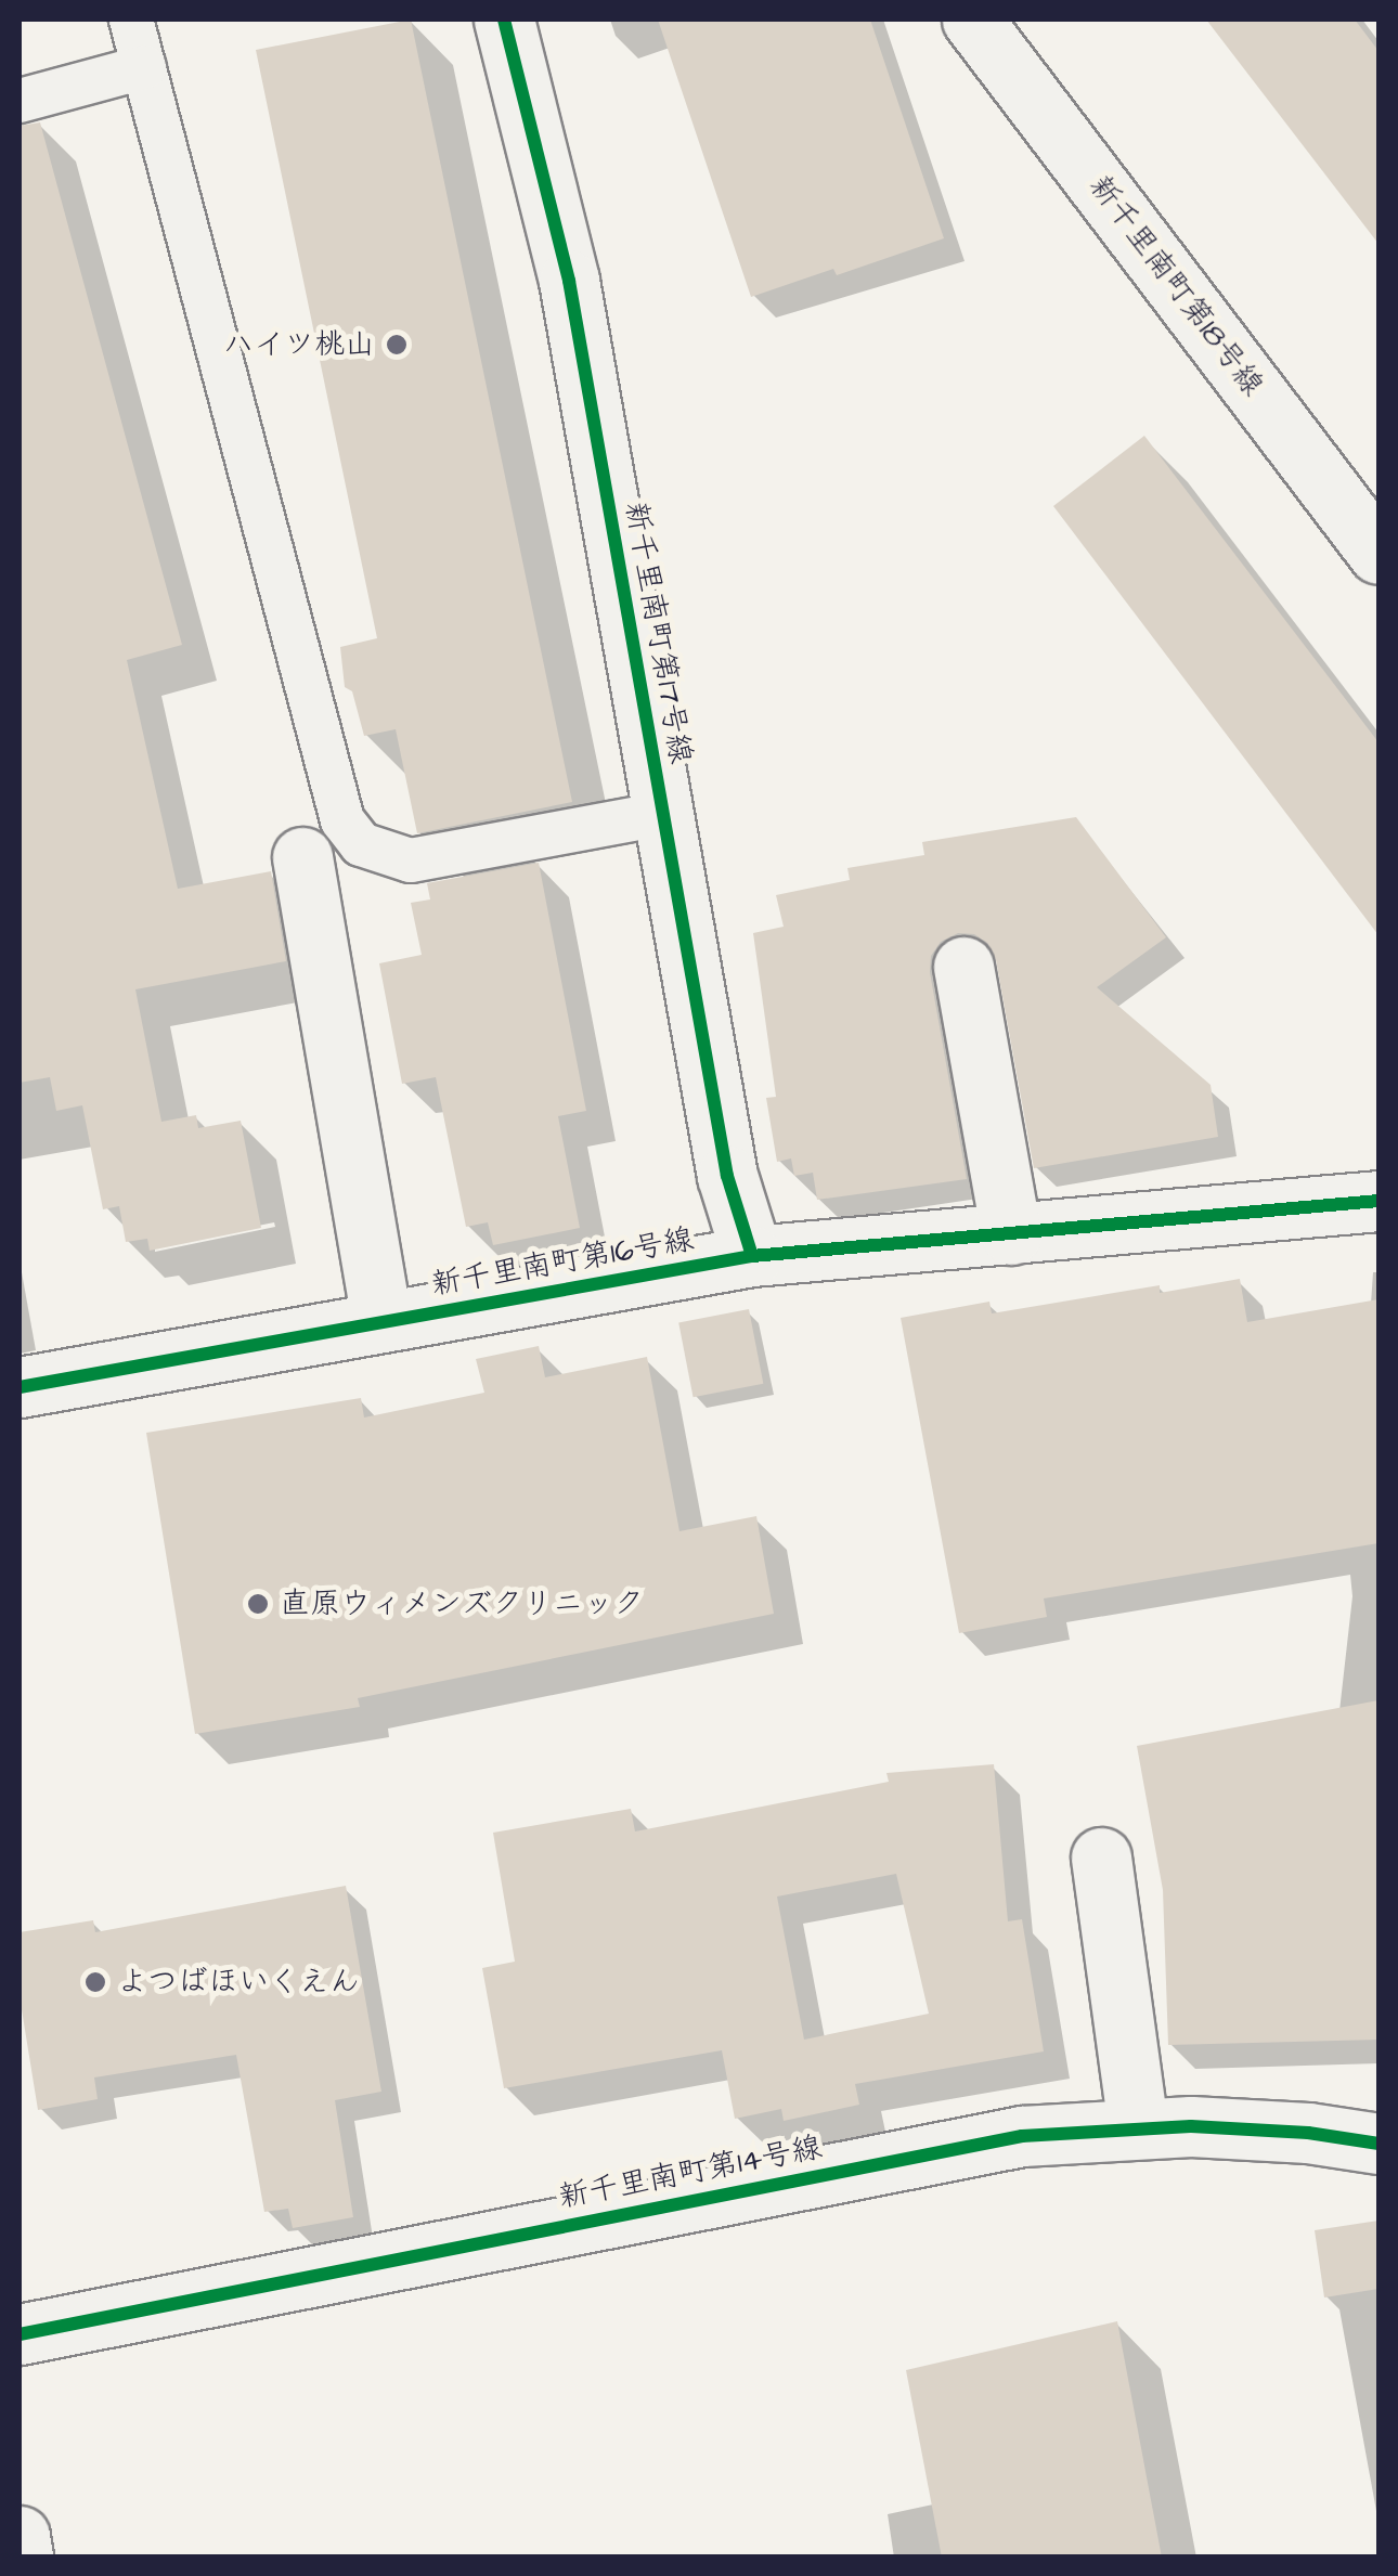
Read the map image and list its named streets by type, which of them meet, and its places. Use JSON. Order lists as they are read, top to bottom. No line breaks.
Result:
{"streets":{"street":["新千里南町第18号線","新千里南町第17号線","新千里南町第16号線","新千里南町第14号線"]},"crossings":[["新千里南町第17号線","新千里南町第16号線"]],"places":["ハイツ桃山","直原ウィメンズクリニック","よつばほいくえん"]}
